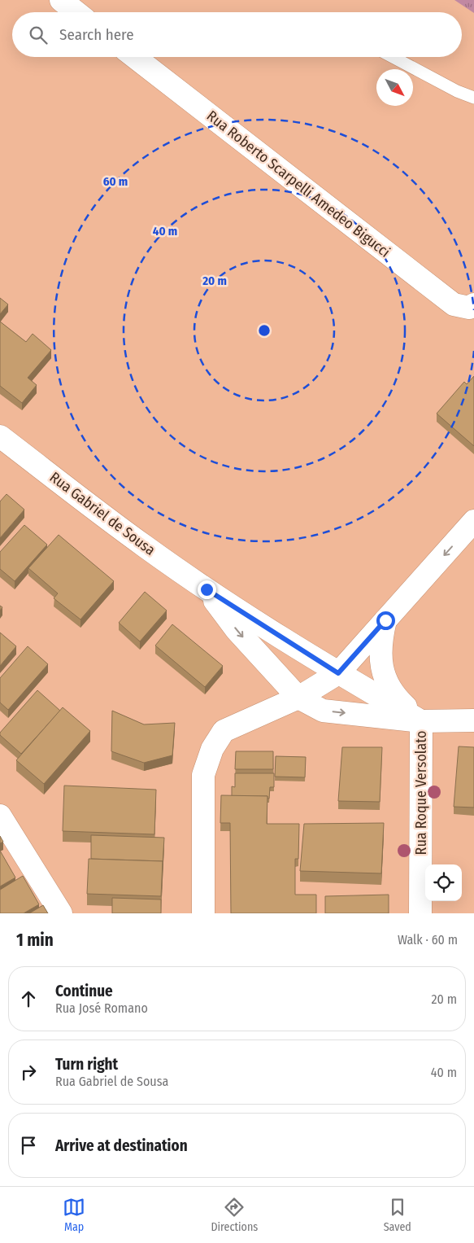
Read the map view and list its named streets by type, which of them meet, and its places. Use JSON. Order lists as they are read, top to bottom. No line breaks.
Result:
{"streets":{"street":["Rua Roberto Scarpelli Amedeo Bigucci","Rua Gabriel de Sousa","Rua Roque Versolato"]},"crossings":[["Rua Gabriel de Sousa","Rua Roque Versolato"]],"north":"bottom right","page":{"search":"Search here","heading":["1 min","Walk · 60 m"],"list":[["Continue","Rua José Romano","20 m"],["Turn right","Rua Gabriel de Sousa","40 m"],"Arrive at destination"],"nav":["Map","Directions","Saved"]},"rings":["60 m","40 m","20 m"]}
